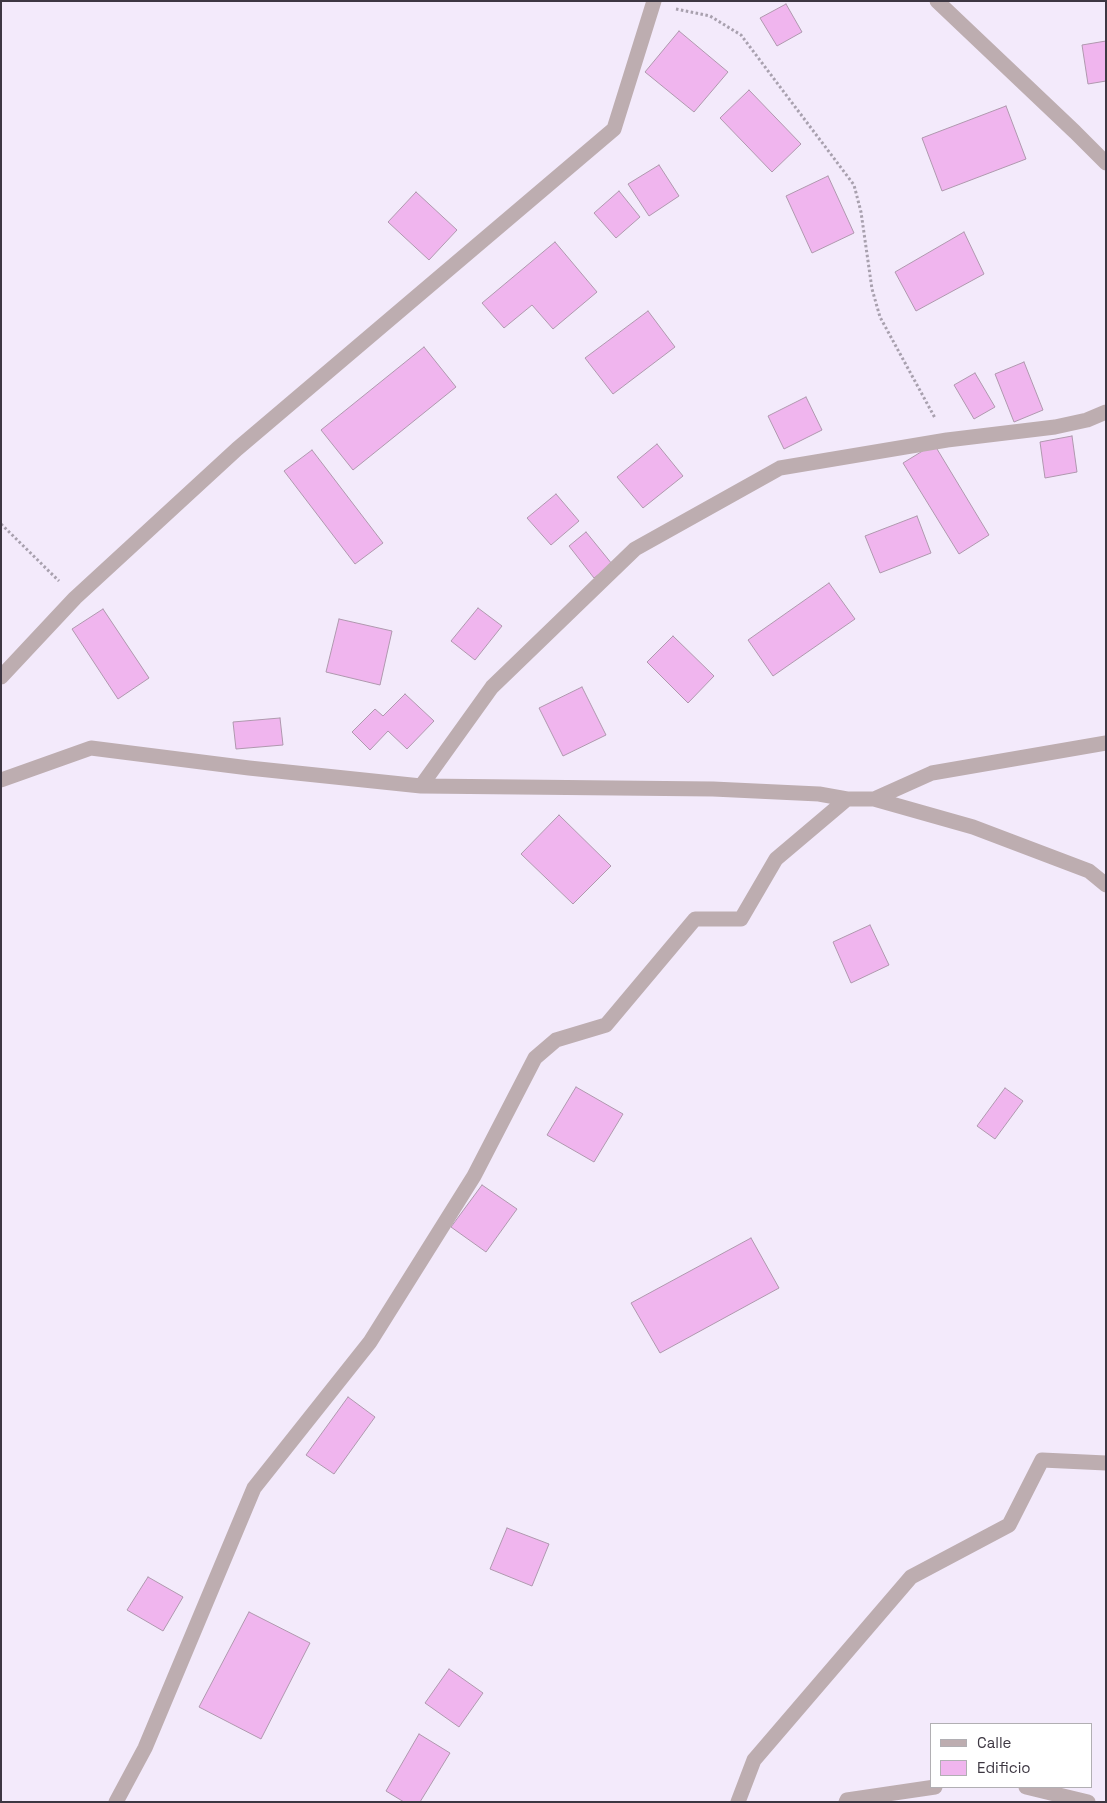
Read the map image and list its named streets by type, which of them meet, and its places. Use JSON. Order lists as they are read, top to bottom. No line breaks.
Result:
{"legend":["Calle","Edificio"]}
